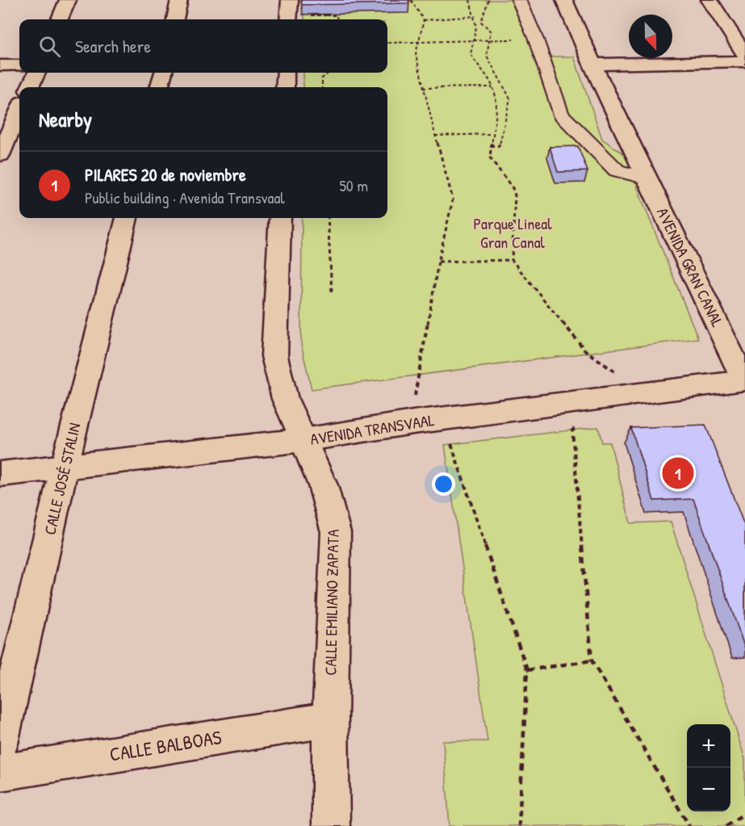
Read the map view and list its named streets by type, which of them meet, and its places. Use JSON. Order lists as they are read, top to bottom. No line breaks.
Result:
{"streets":{"street":["AVENIDA GRAN CANAL","AVENIDA TRANSVAAL","CALLE JOSÉ STALIN","CALLE EMILIANO ZAPATA","CALLE BALBOAS"]},"crossings":[["AVENIDA GRAN CANAL","AVENIDA TRANSVAAL"],["AVENIDA TRANSVAAL","CALLE JOSÉ STALIN"],["AVENIDA TRANSVAAL","CALLE EMILIANO ZAPATA"],["CALLE EMILIANO ZAPATA","CALLE BALBOAS"]],"parks":["Parque Lineal Gran Canal"],"north":"bottom","page":{"search":"Search here","heading":"Nearby","list":[{"mark":"1","name":"PILARES 20 de noviembre","note":"Public building · Avenida Transvaal","value":"50 m"}],"pins":"1","map_buttons":["+","−"]}}
